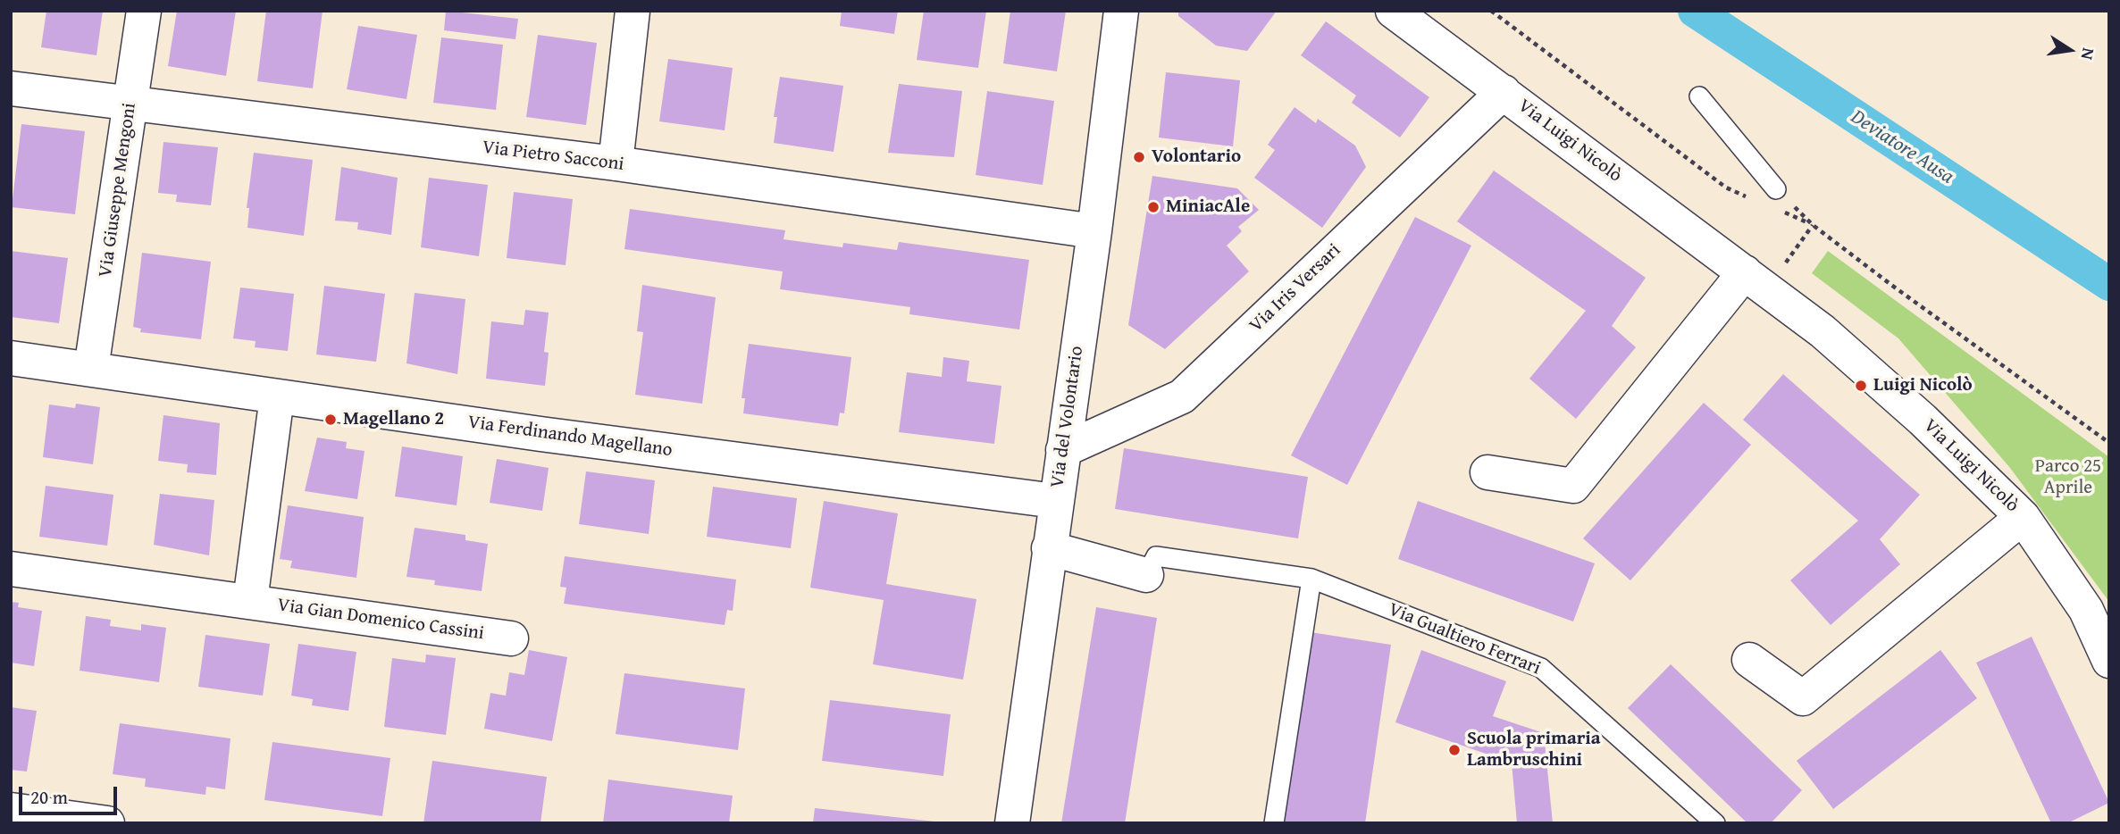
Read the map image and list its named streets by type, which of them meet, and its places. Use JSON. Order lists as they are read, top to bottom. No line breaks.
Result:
{"streets":{"street":["Via Luigi Nicolò","Via Pietro Sacconi","Via Giuseppe Mengoni","Via Iris Versari","Via del Volontario","Via Ferdinando Magellano","Via Gian Domenico Cassini","Via Gualtiero Ferrari"]},"crossings":[["Via Luigi Nicolò","Via Iris Versari"],["Via Pietro Sacconi","Via Giuseppe Mengoni"],["Via Pietro Sacconi","Via del Volontario"],["Via Giuseppe Mengoni","Via Ferdinando Magellano"],["Via Iris Versari","Via del Volontario"],["Via del Volontario","Via Ferdinando Magellano"],["Via del Volontario","Via Gualtiero Ferrari"],["Via Ferdinando Magellano","Via Gian Domenico Cassini"]],"water":["Deviatore Ausa"],"parks":["Parco 25 Aprile"],"places":["Volontario","MiniacAle","Luigi Nicolò","Magellano 2","Scuola primaria Lambruschini"],"scale_bar":"20 m","north":"right"}
